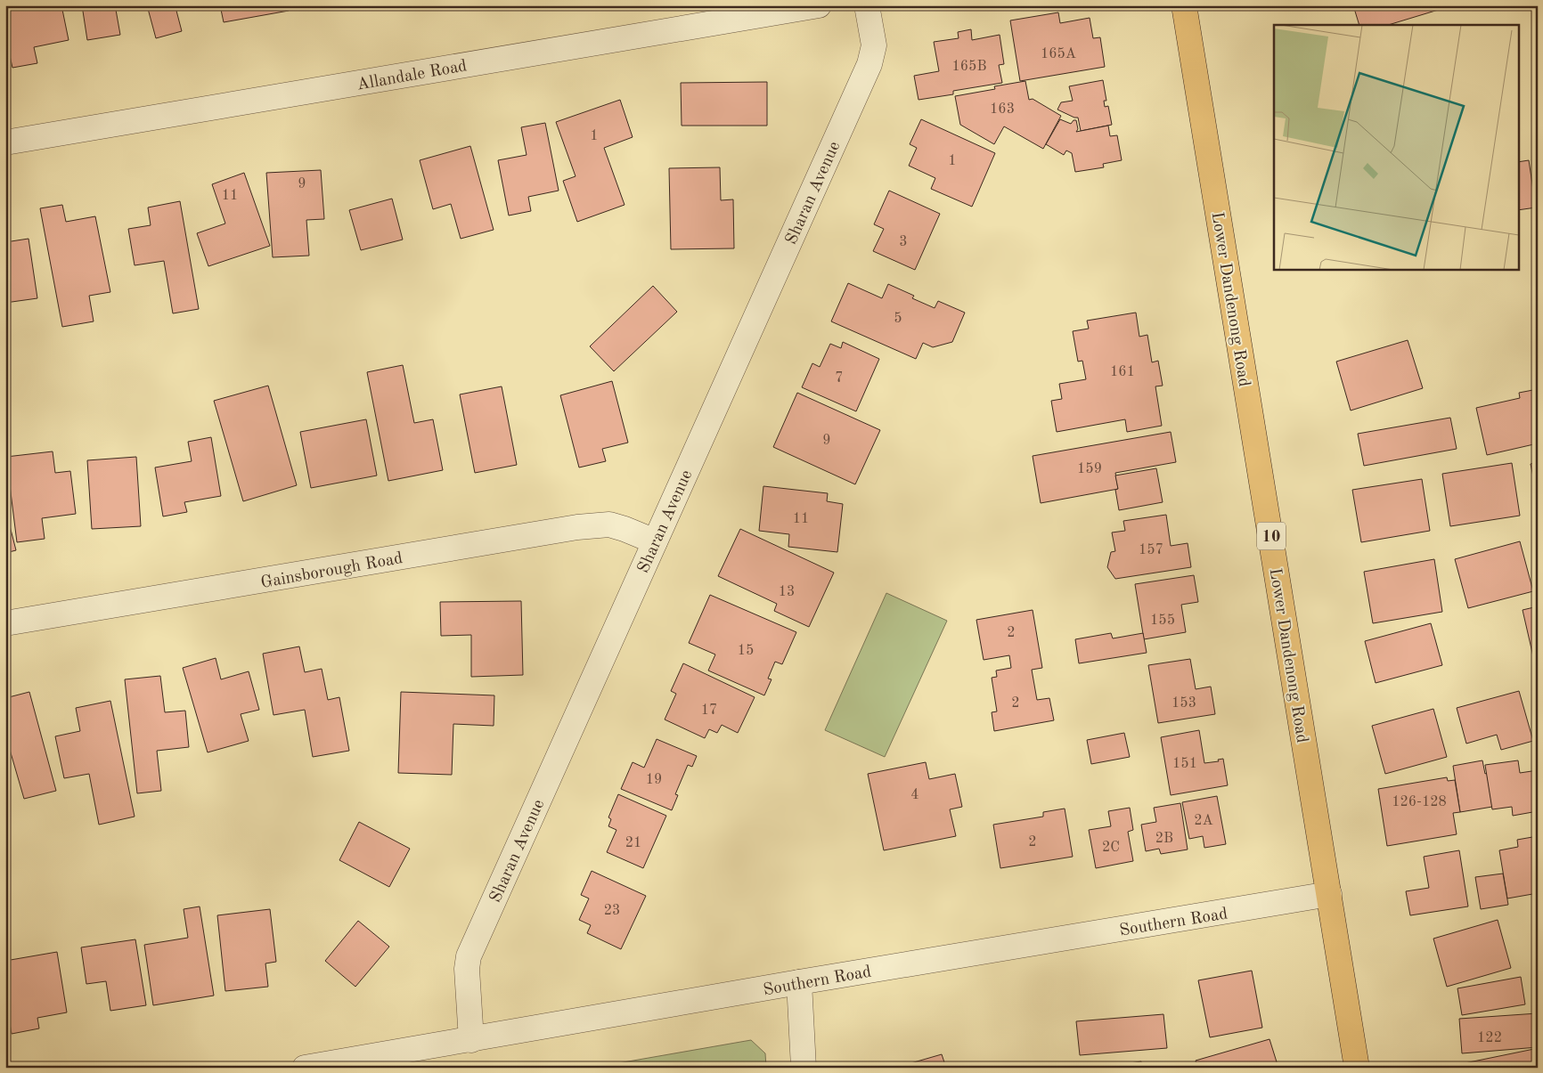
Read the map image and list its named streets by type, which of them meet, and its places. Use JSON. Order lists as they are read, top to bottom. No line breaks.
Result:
{"streets":{"highway":["Lower Dandenong Road","10"],"street":["Allandale Road","Sharan Avenue","Gainsborough Road","Southern Road"]},"crossings":[["Sharan Avenue","Gainsborough Road"],["Sharan Avenue","Southern Road"],["Lower Dandenong Road","Southern Road"]],"house_numbers":["165A","165B","163","1","1","9","11","3","5","161","7","9","159","11","157","13","155","2","15","2","153","17","151","19","4","126-128","2A","2B","2","21","2C","23","122"]}
